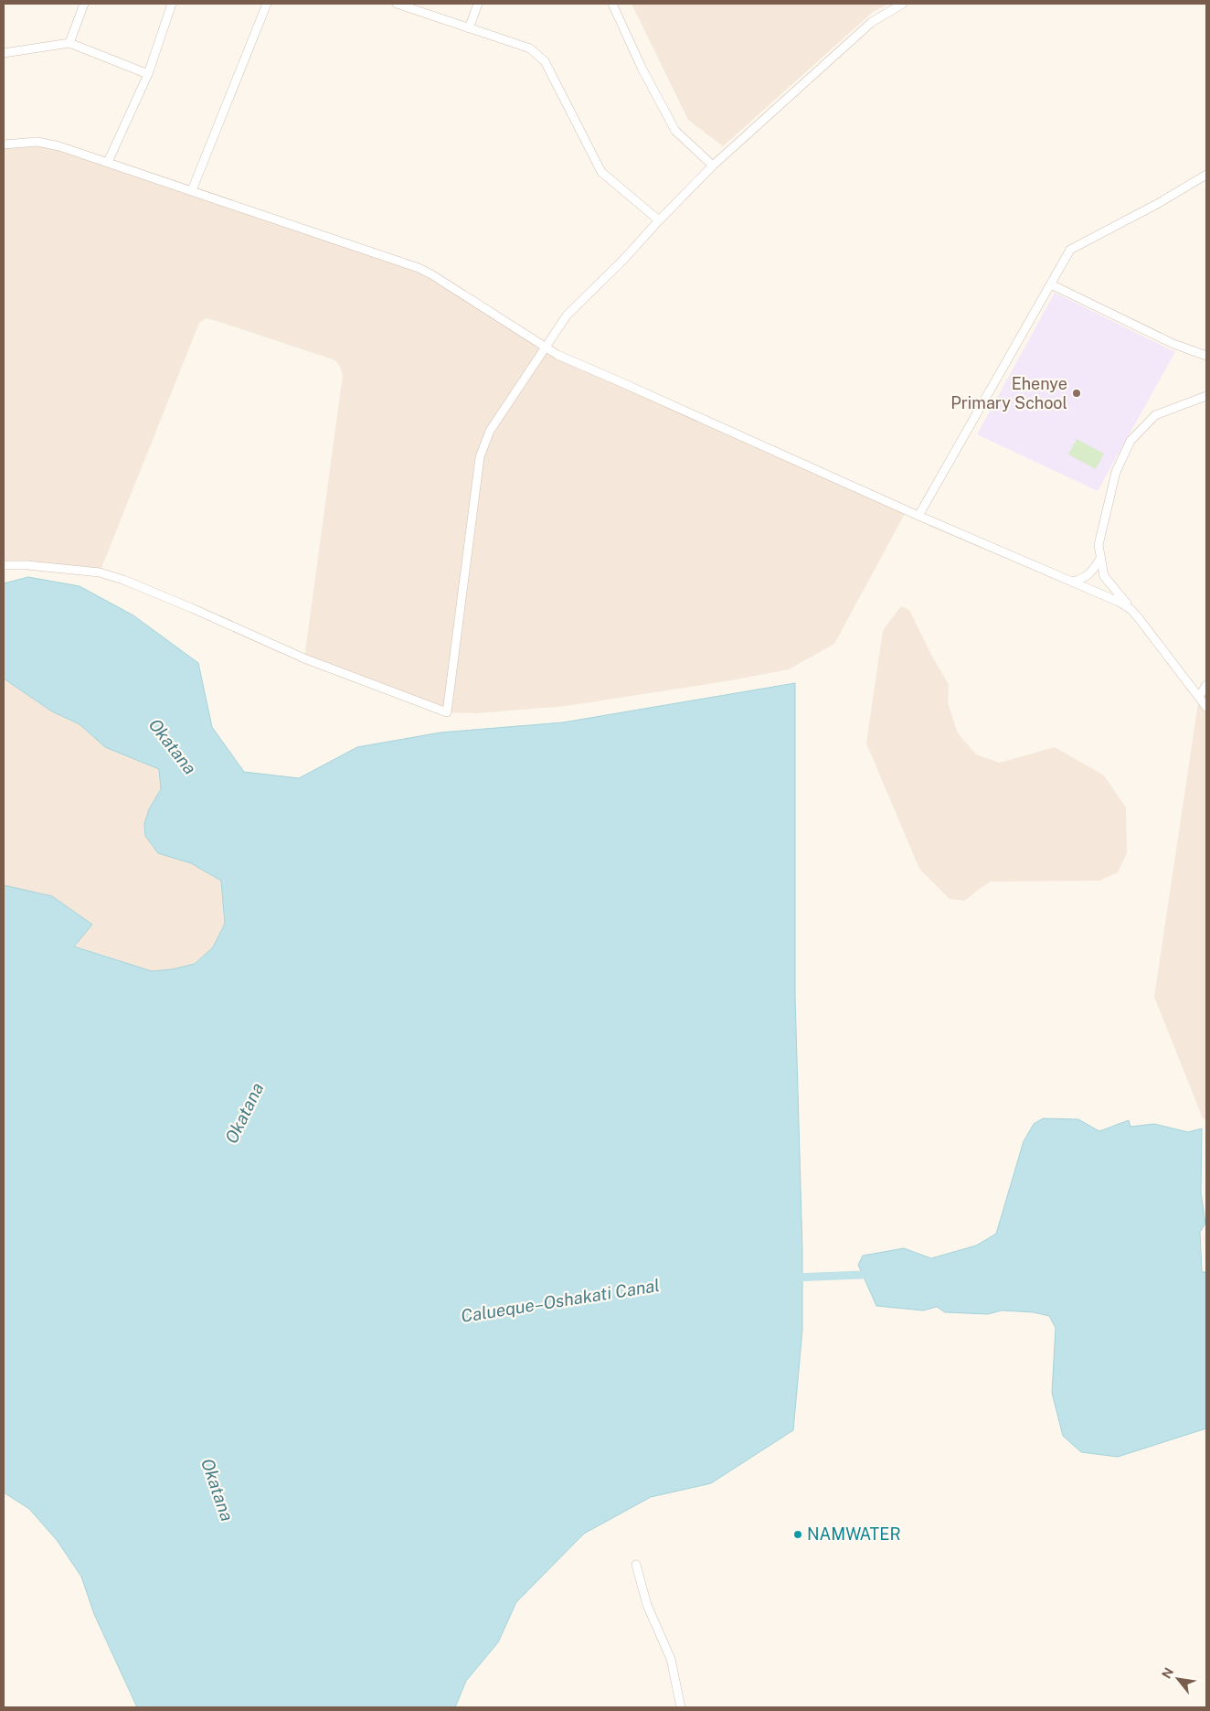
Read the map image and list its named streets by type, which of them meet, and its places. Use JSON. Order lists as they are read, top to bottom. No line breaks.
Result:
{"water":["Okatana","Calueque–Oshakati Canal"],"places":["Ehenye Primary School","NAMWATER"],"north":"top left"}
